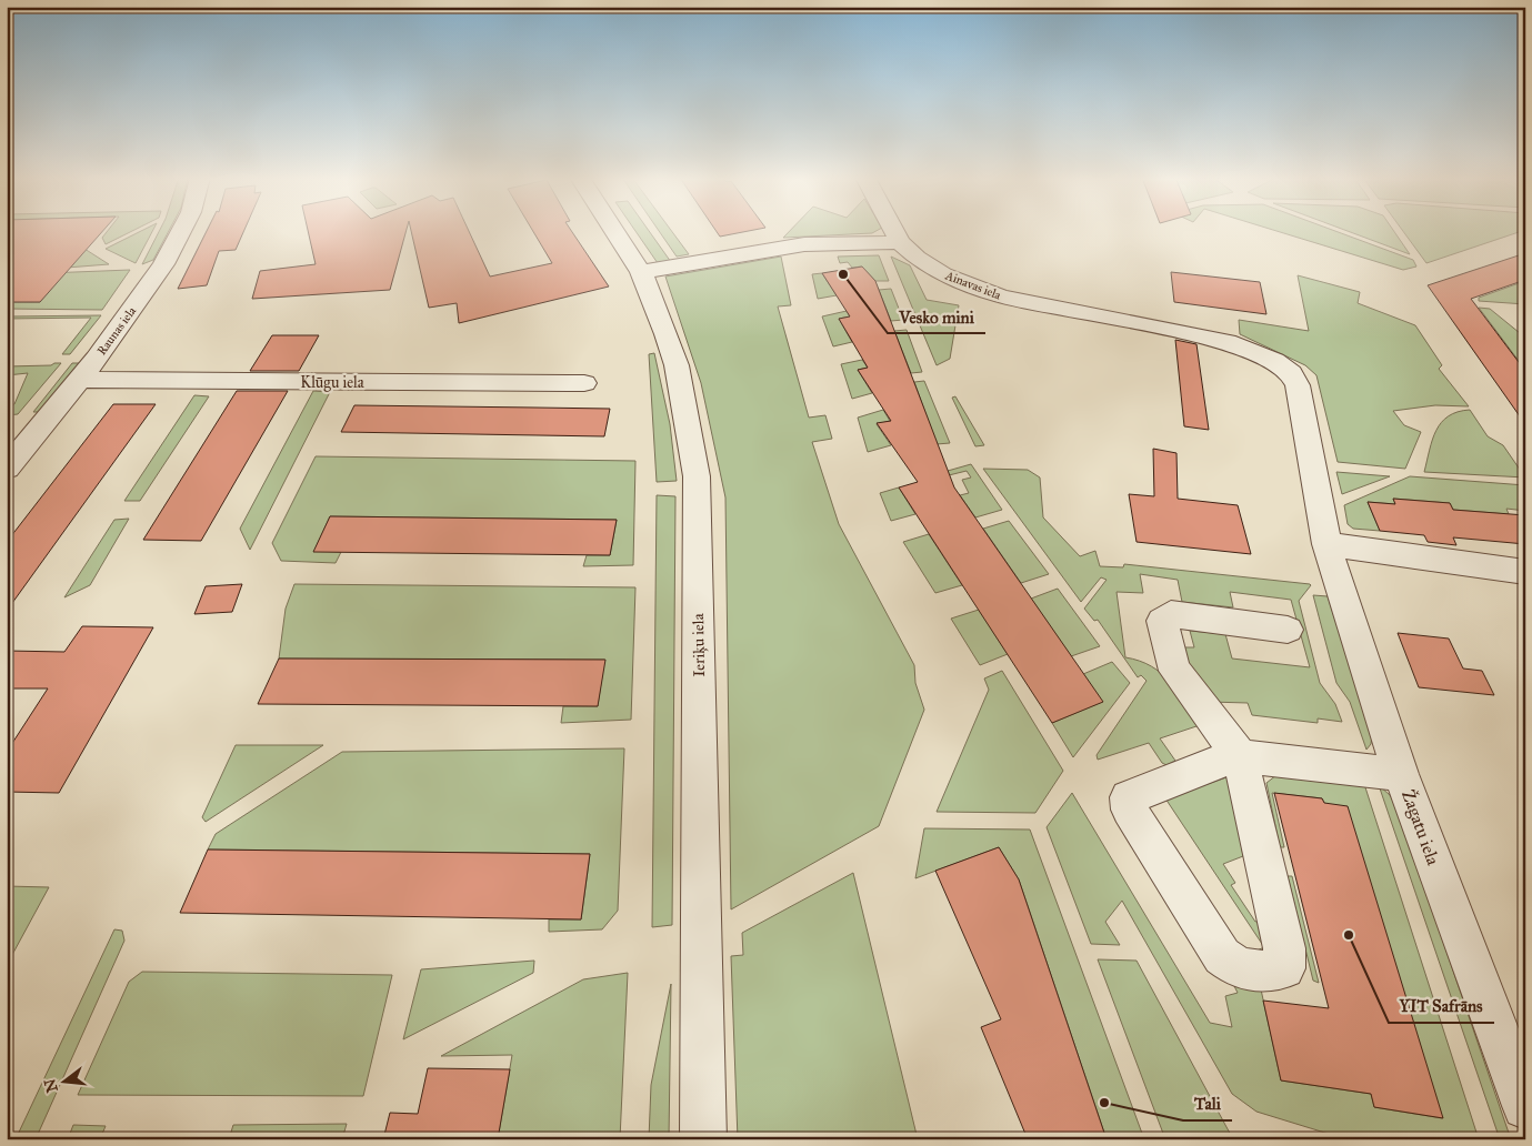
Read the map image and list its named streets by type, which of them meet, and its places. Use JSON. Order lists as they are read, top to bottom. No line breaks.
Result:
{"streets":{"street":["Ainavas iela","Raunas iela","Klūgu iela","Ieriķu iela","Žagatu iela"]},"crossings":[["Ainavas iela","Žagatu iela"],["Raunas iela","Klūgu iela"]],"places":["Vesko mini","YIT Safrāns","Tali"],"north":"left"}
